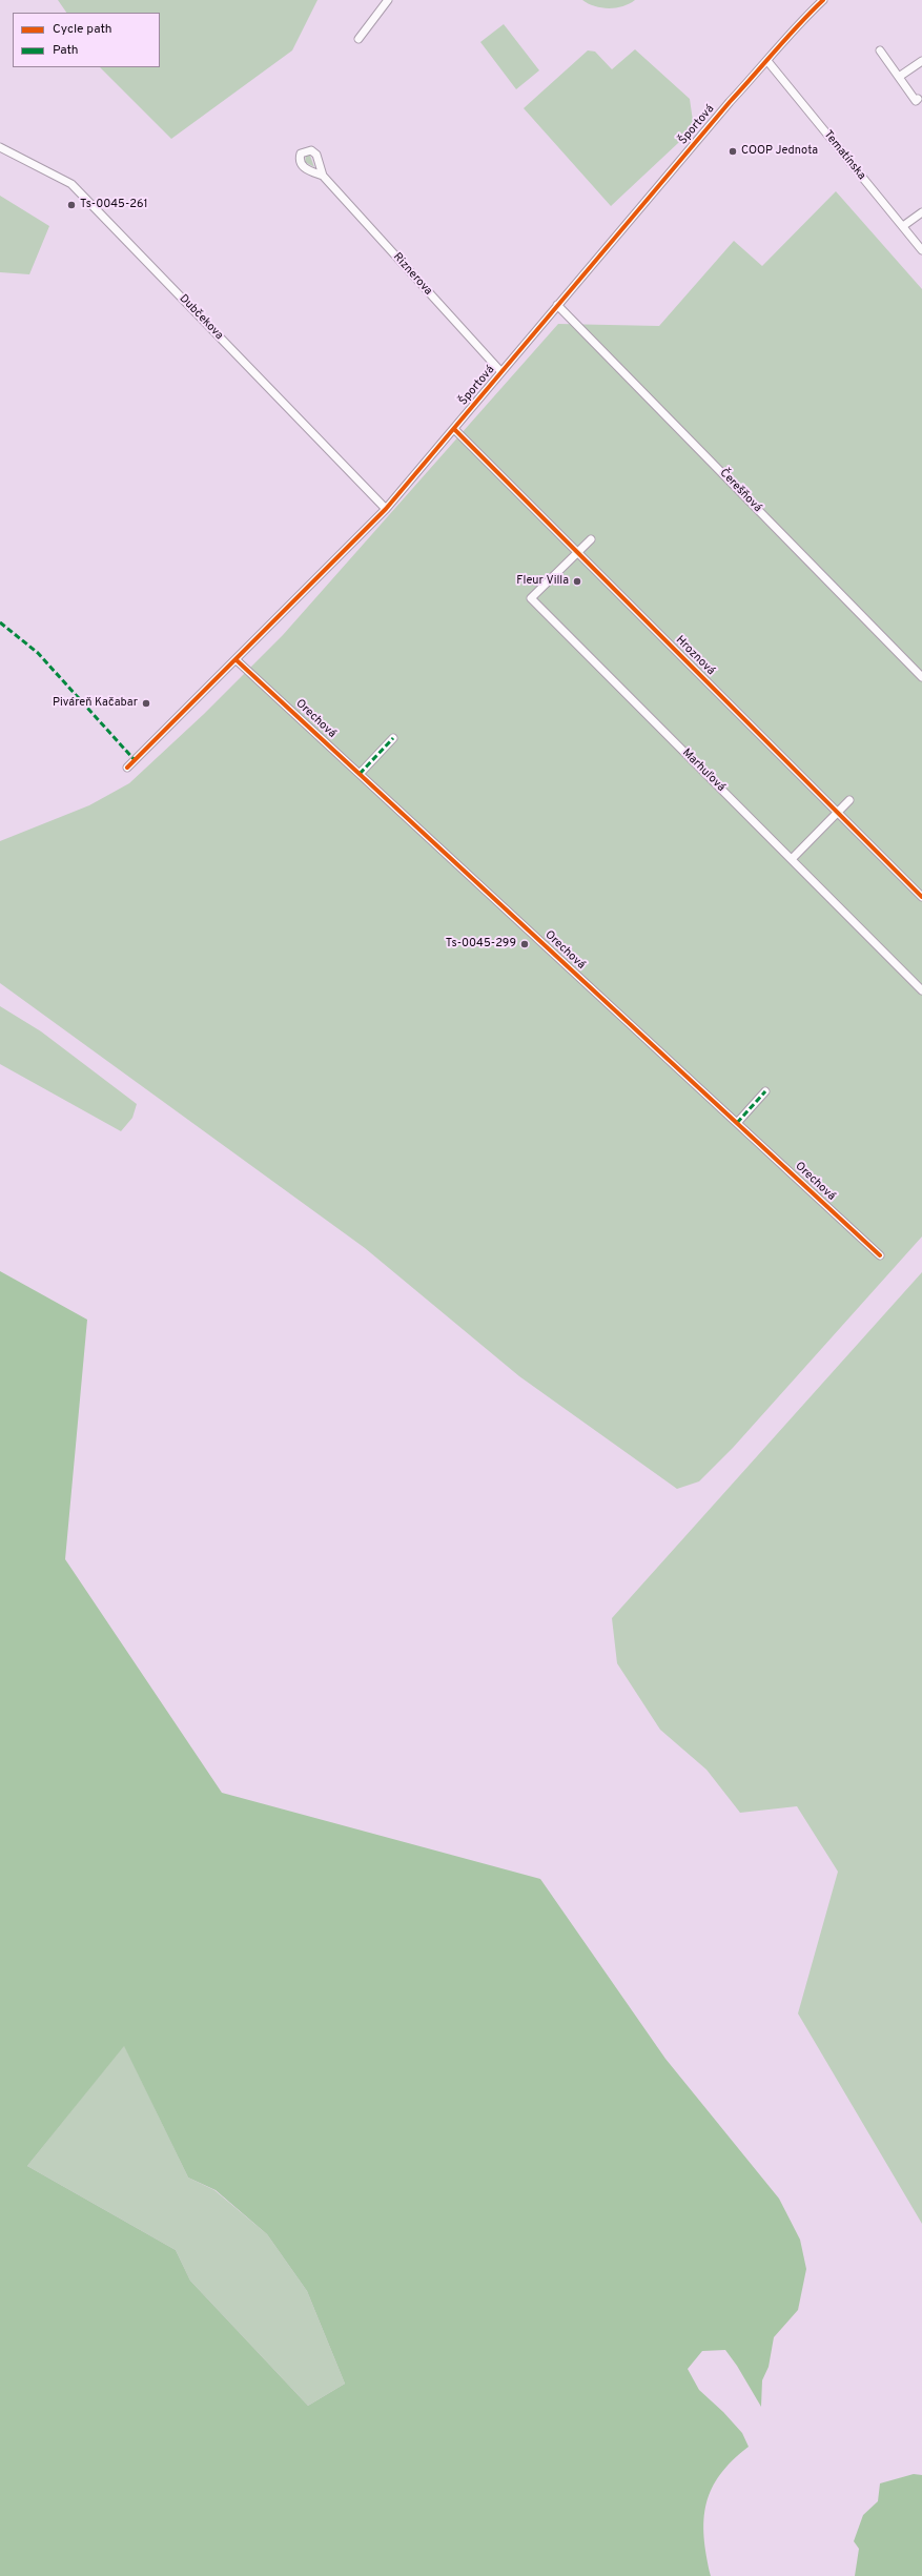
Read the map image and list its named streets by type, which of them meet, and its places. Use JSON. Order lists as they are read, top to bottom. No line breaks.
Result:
{"streets":{"street":["Športová","Tematínska","Riznerova","Dubčekova","Čerešňová","Hroznová","Orechová","Marhuľová"]},"crossings":[["Športová","Tematínska"],["Športová","Riznerova"],["Športová","Dubčekova"],["Športová","Čerešňová"],["Športová","Hroznová"],["Športová","Orechová"],["Hroznová","Marhuľová"]],"places":["COOP Jednota","Ts-0045-261","Fleur Villa","Piváreň Kačabar","Ts-0045-299"],"legend":["Cycle path","Path"]}
